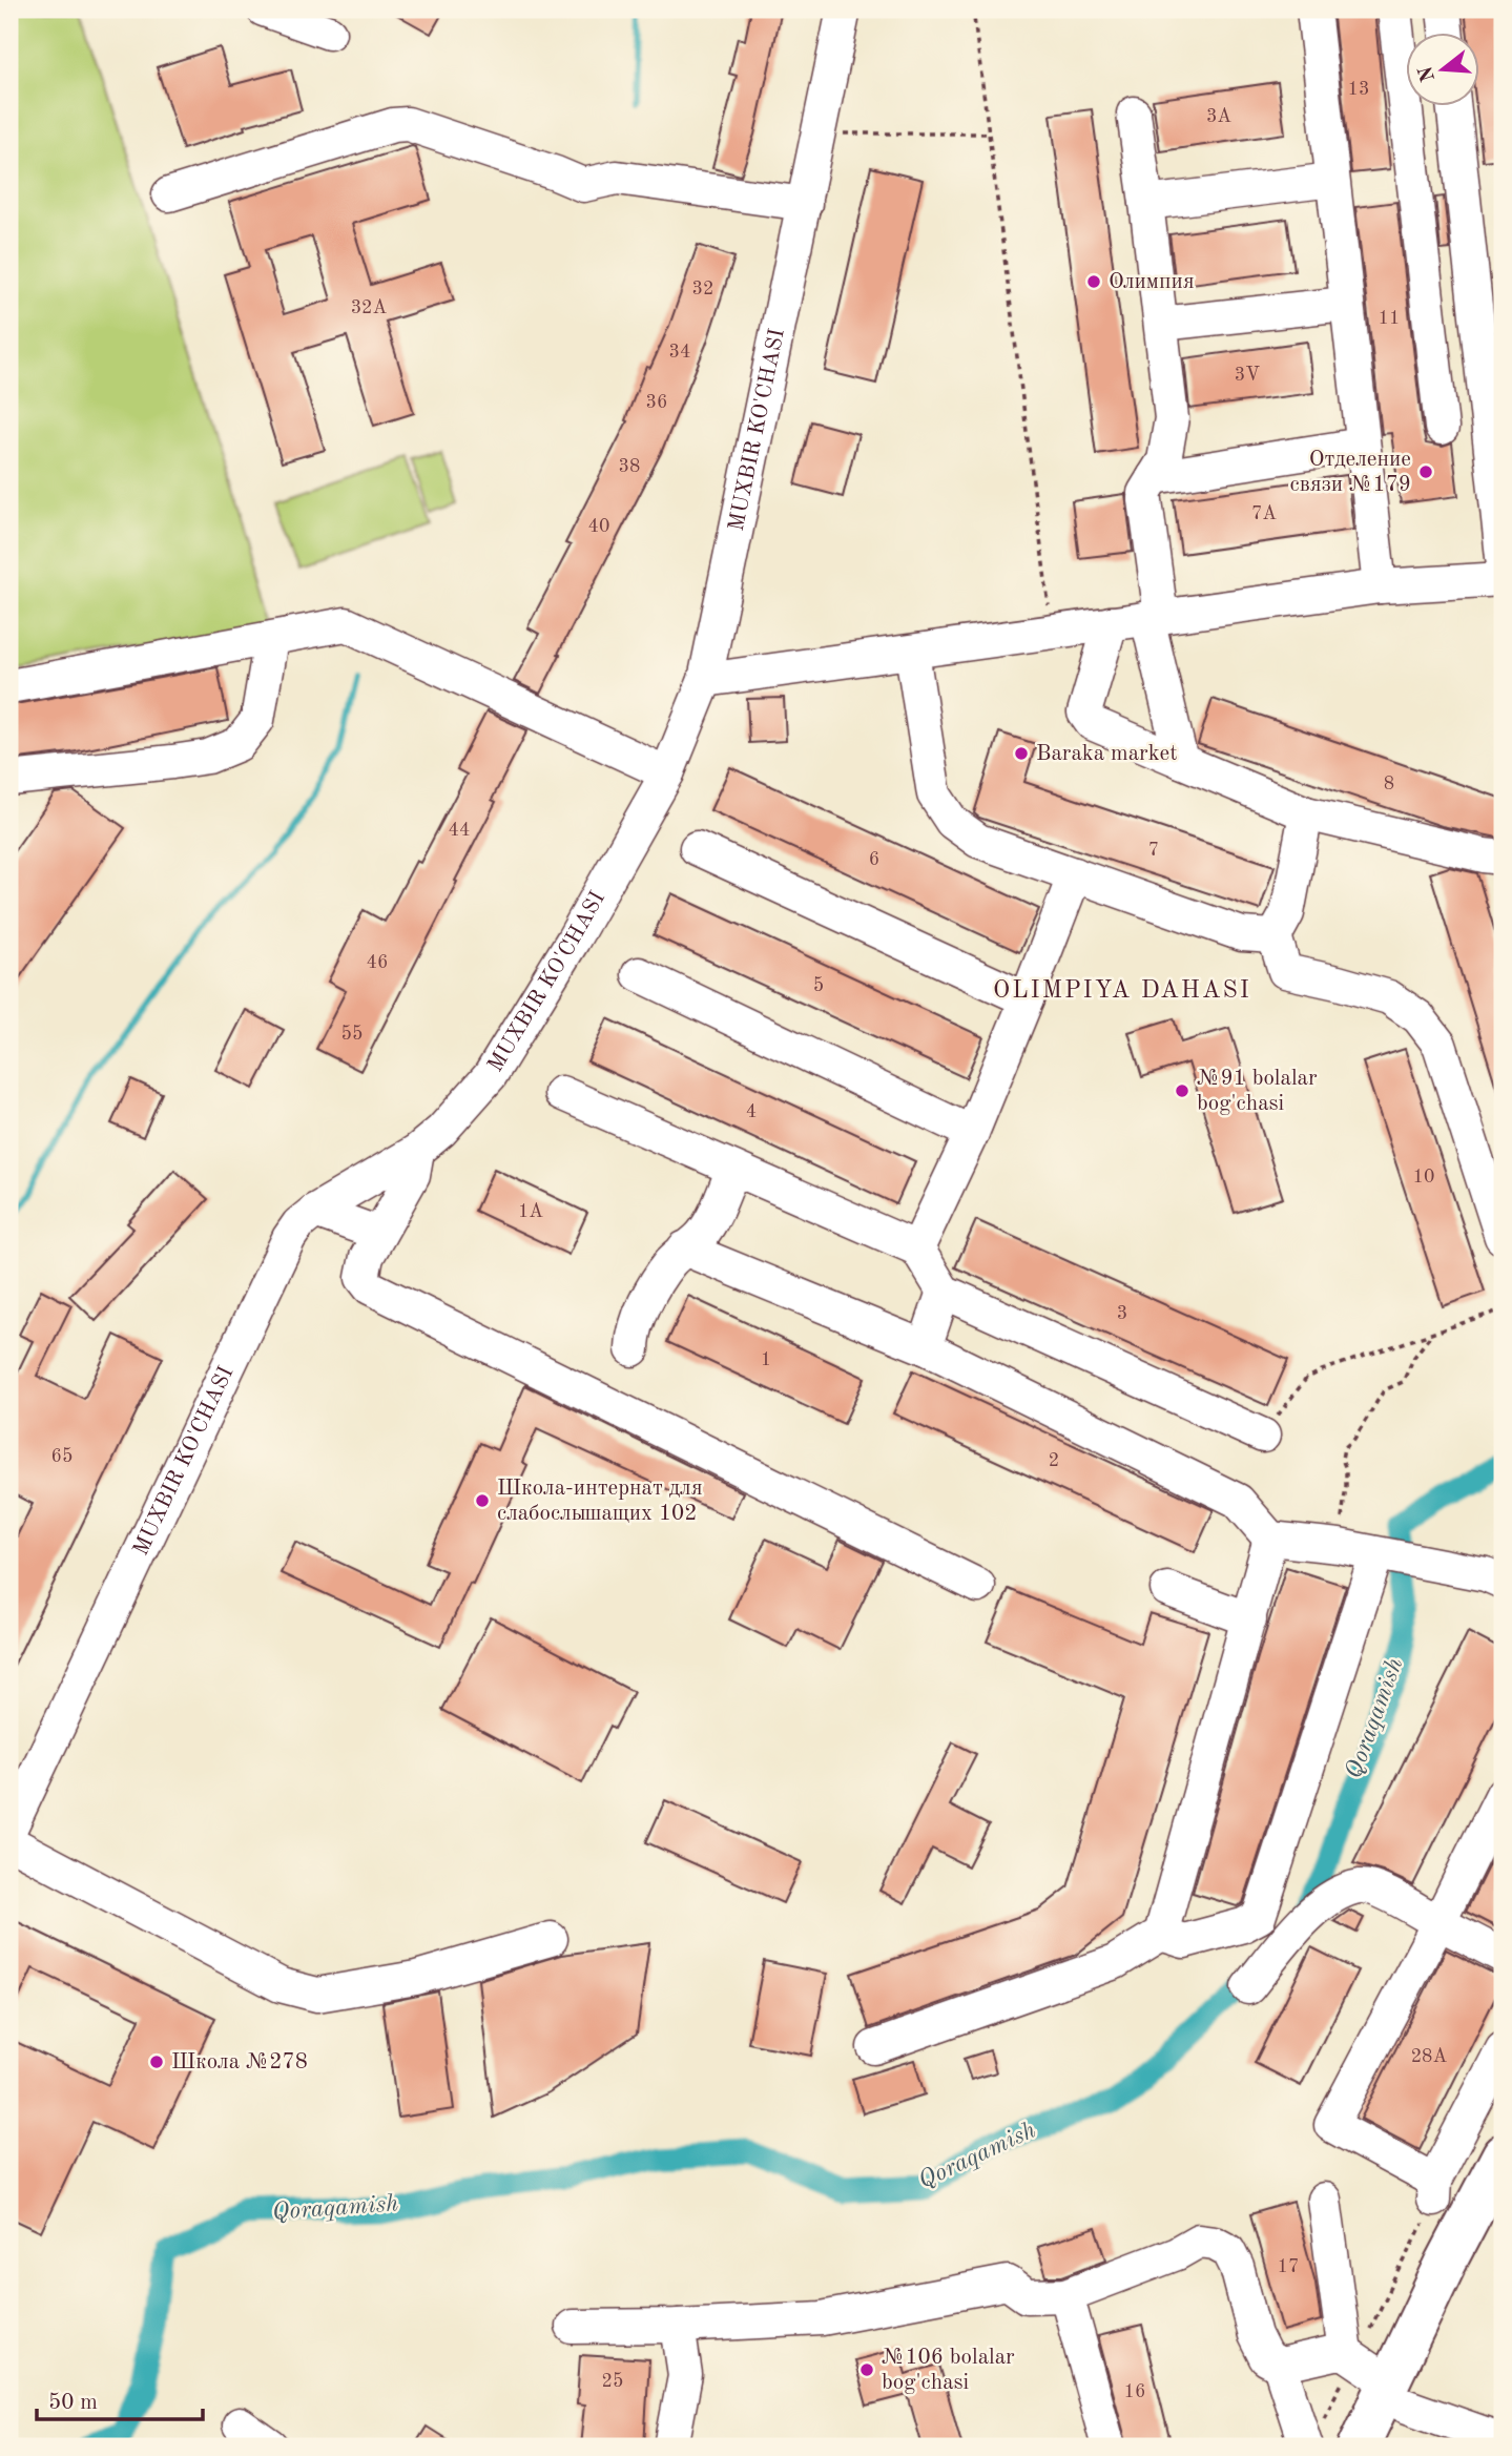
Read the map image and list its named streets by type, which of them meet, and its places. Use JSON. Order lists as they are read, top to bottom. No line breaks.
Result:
{"streets":{"street":["MUXBIR KO'CHASI"]},"districts":["OLIMPIYA DAHASI"],"water":["Qoraqamish"],"places":["Олимпия","Отделение связи №179","Baraka market","№91 bolalar bog'chasi","Школа-интернат для слабослышащих 102","Школа №278","№106 bolalar bog'chasi"],"house_numbers":["13","3A","32","32A","11","34","3V","36","38","7A","40","8","44","7","6","46","5","55","4","10","1A","3","1","65","2","28A","17","25","16"],"scale_bar":"50 m","north":"left"}
